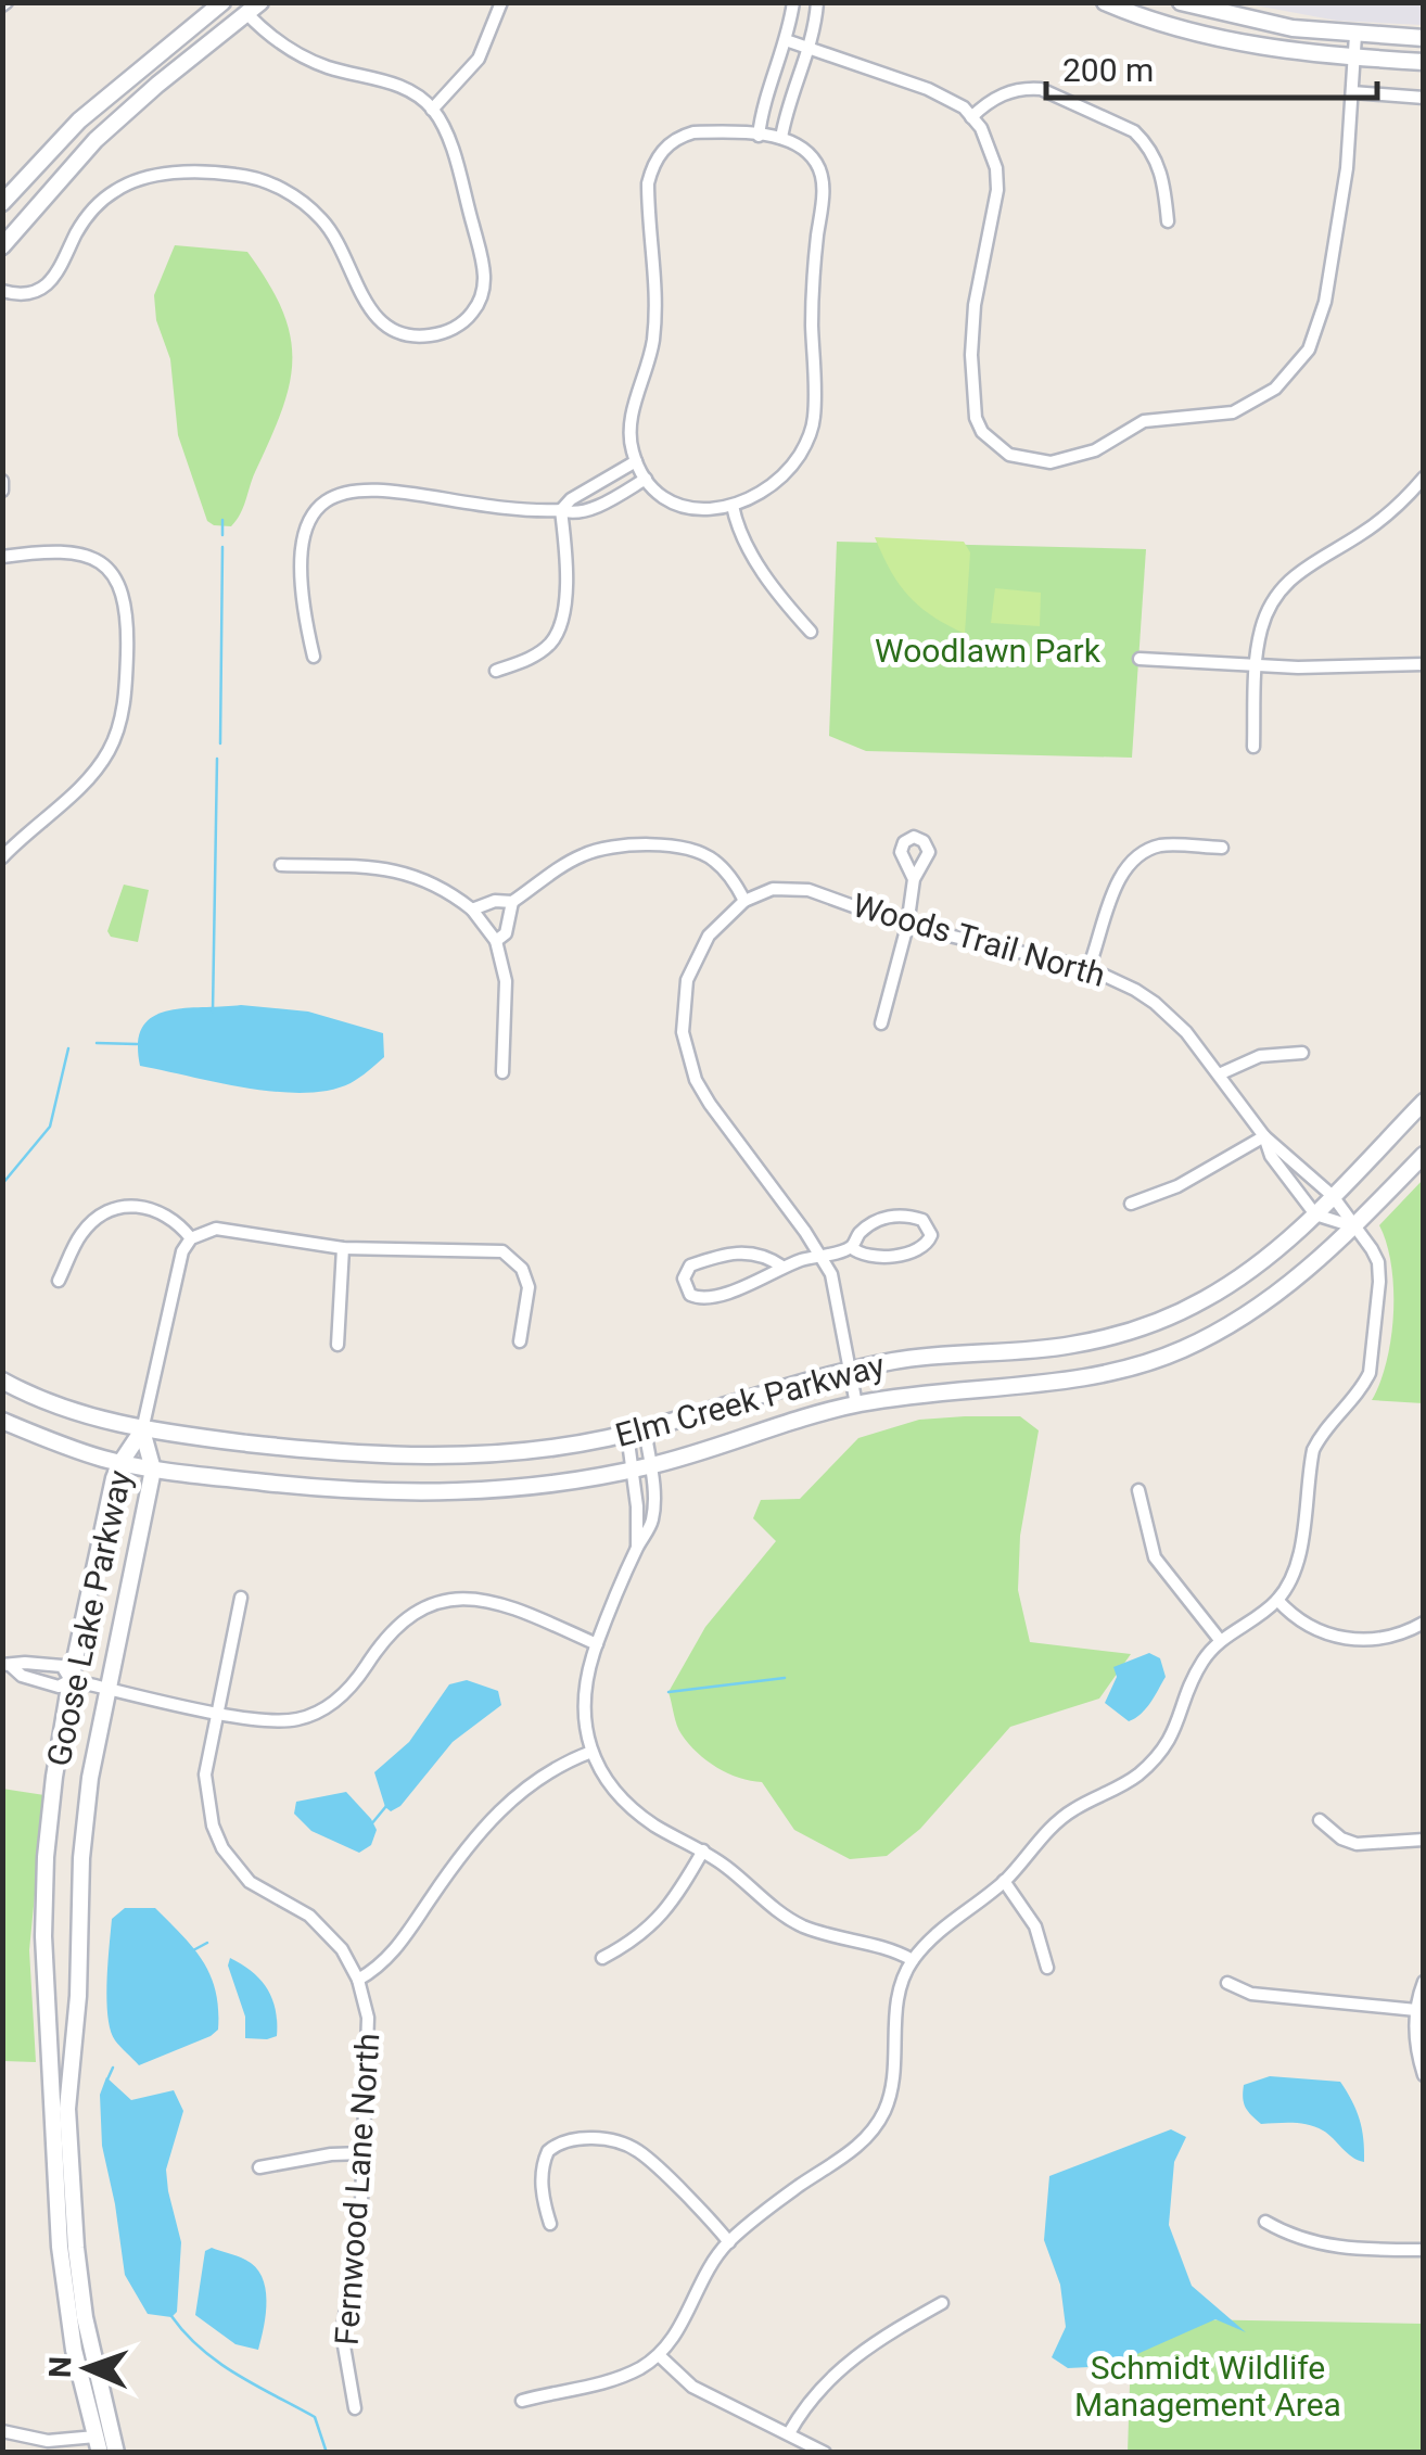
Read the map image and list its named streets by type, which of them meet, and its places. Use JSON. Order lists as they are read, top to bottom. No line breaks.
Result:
{"streets":{"street":["Woods Trail North","Elm Creek Parkway","Goose Lake Parkway","Fernwood Lane North"]},"crossings":[["Woods Trail North","Elm Creek Parkway"],["Elm Creek Parkway","Goose Lake Parkway"]],"parks":["Woodlawn Park","Schmidt Wildlife Management Area"],"scale_bar":"200 m","north":"left"}
